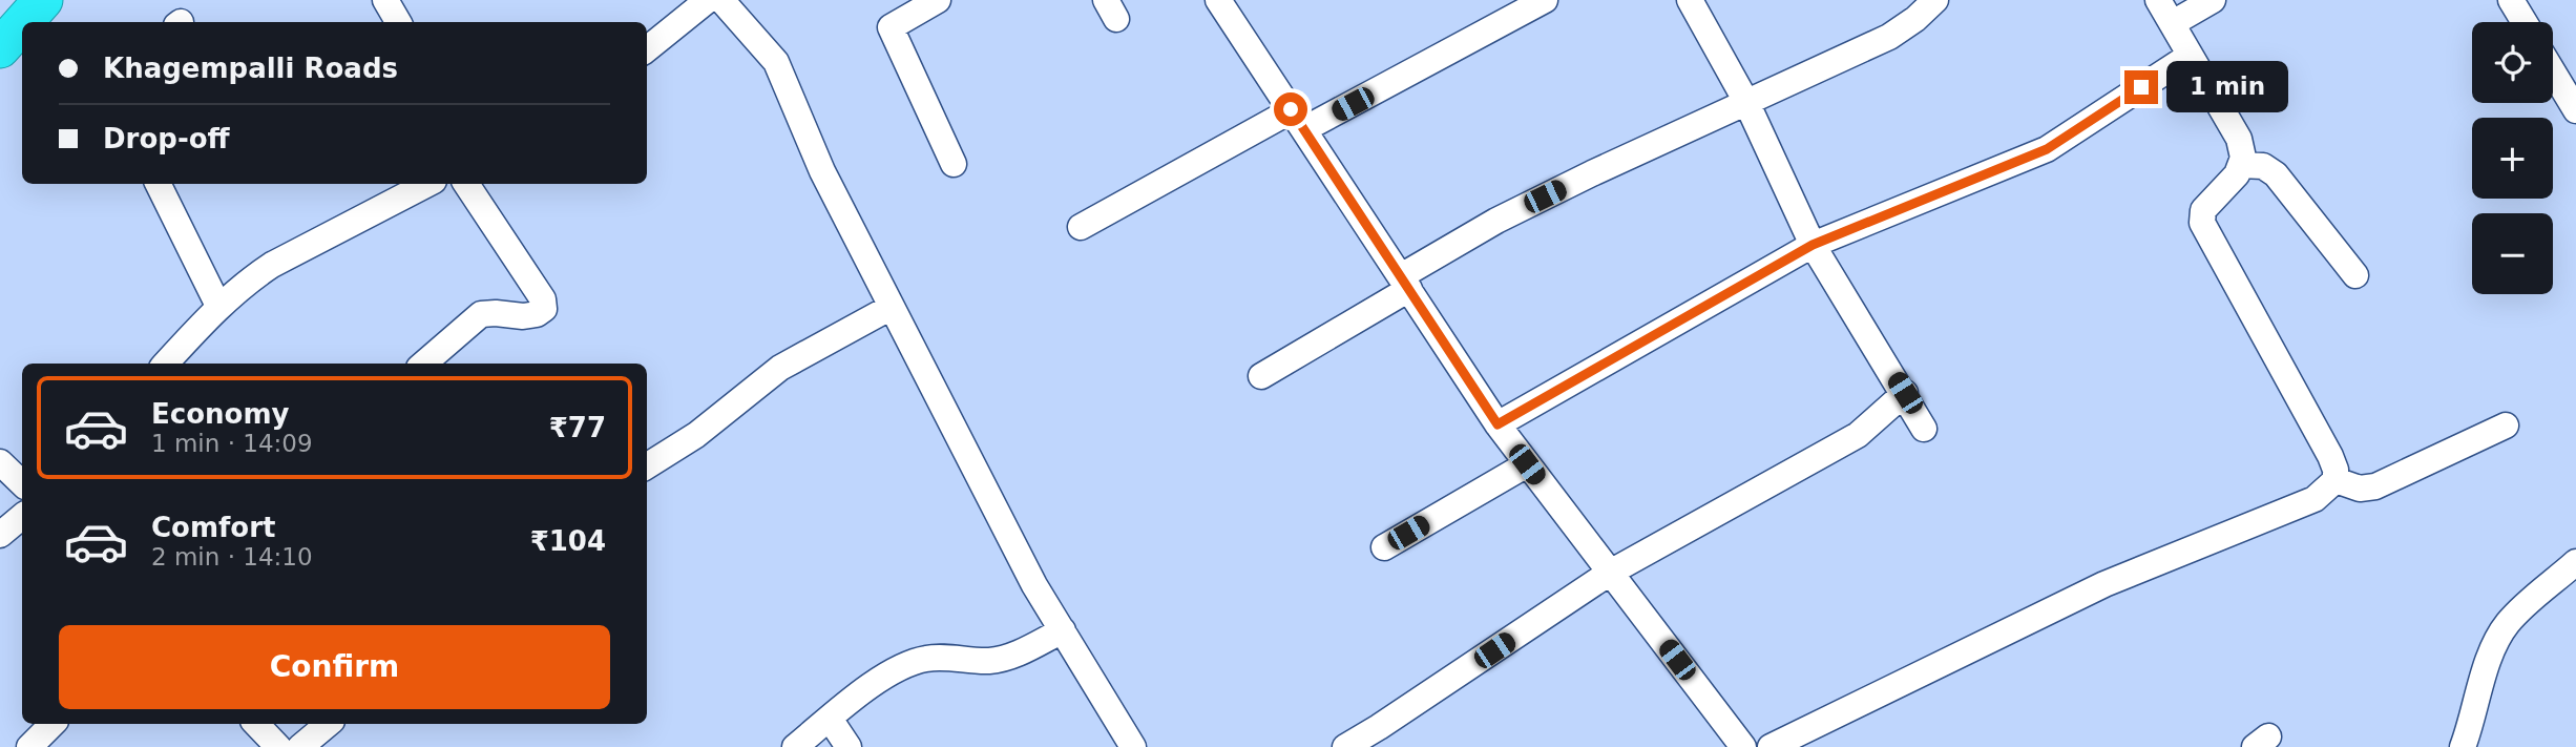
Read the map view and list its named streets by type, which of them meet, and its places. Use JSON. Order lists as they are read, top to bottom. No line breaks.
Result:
{"page":{"map_buttons":["+","−"],"banner":["Khagempalli Roads","Drop-off"],"bubble":"1 min","list":[{"name":"Economy","note":"1 min · 14:09","value":"₹77"},{"name":"Comfort","note":"2 min · 14:10","value":"₹104"}],"buttons":"Confirm"}}
